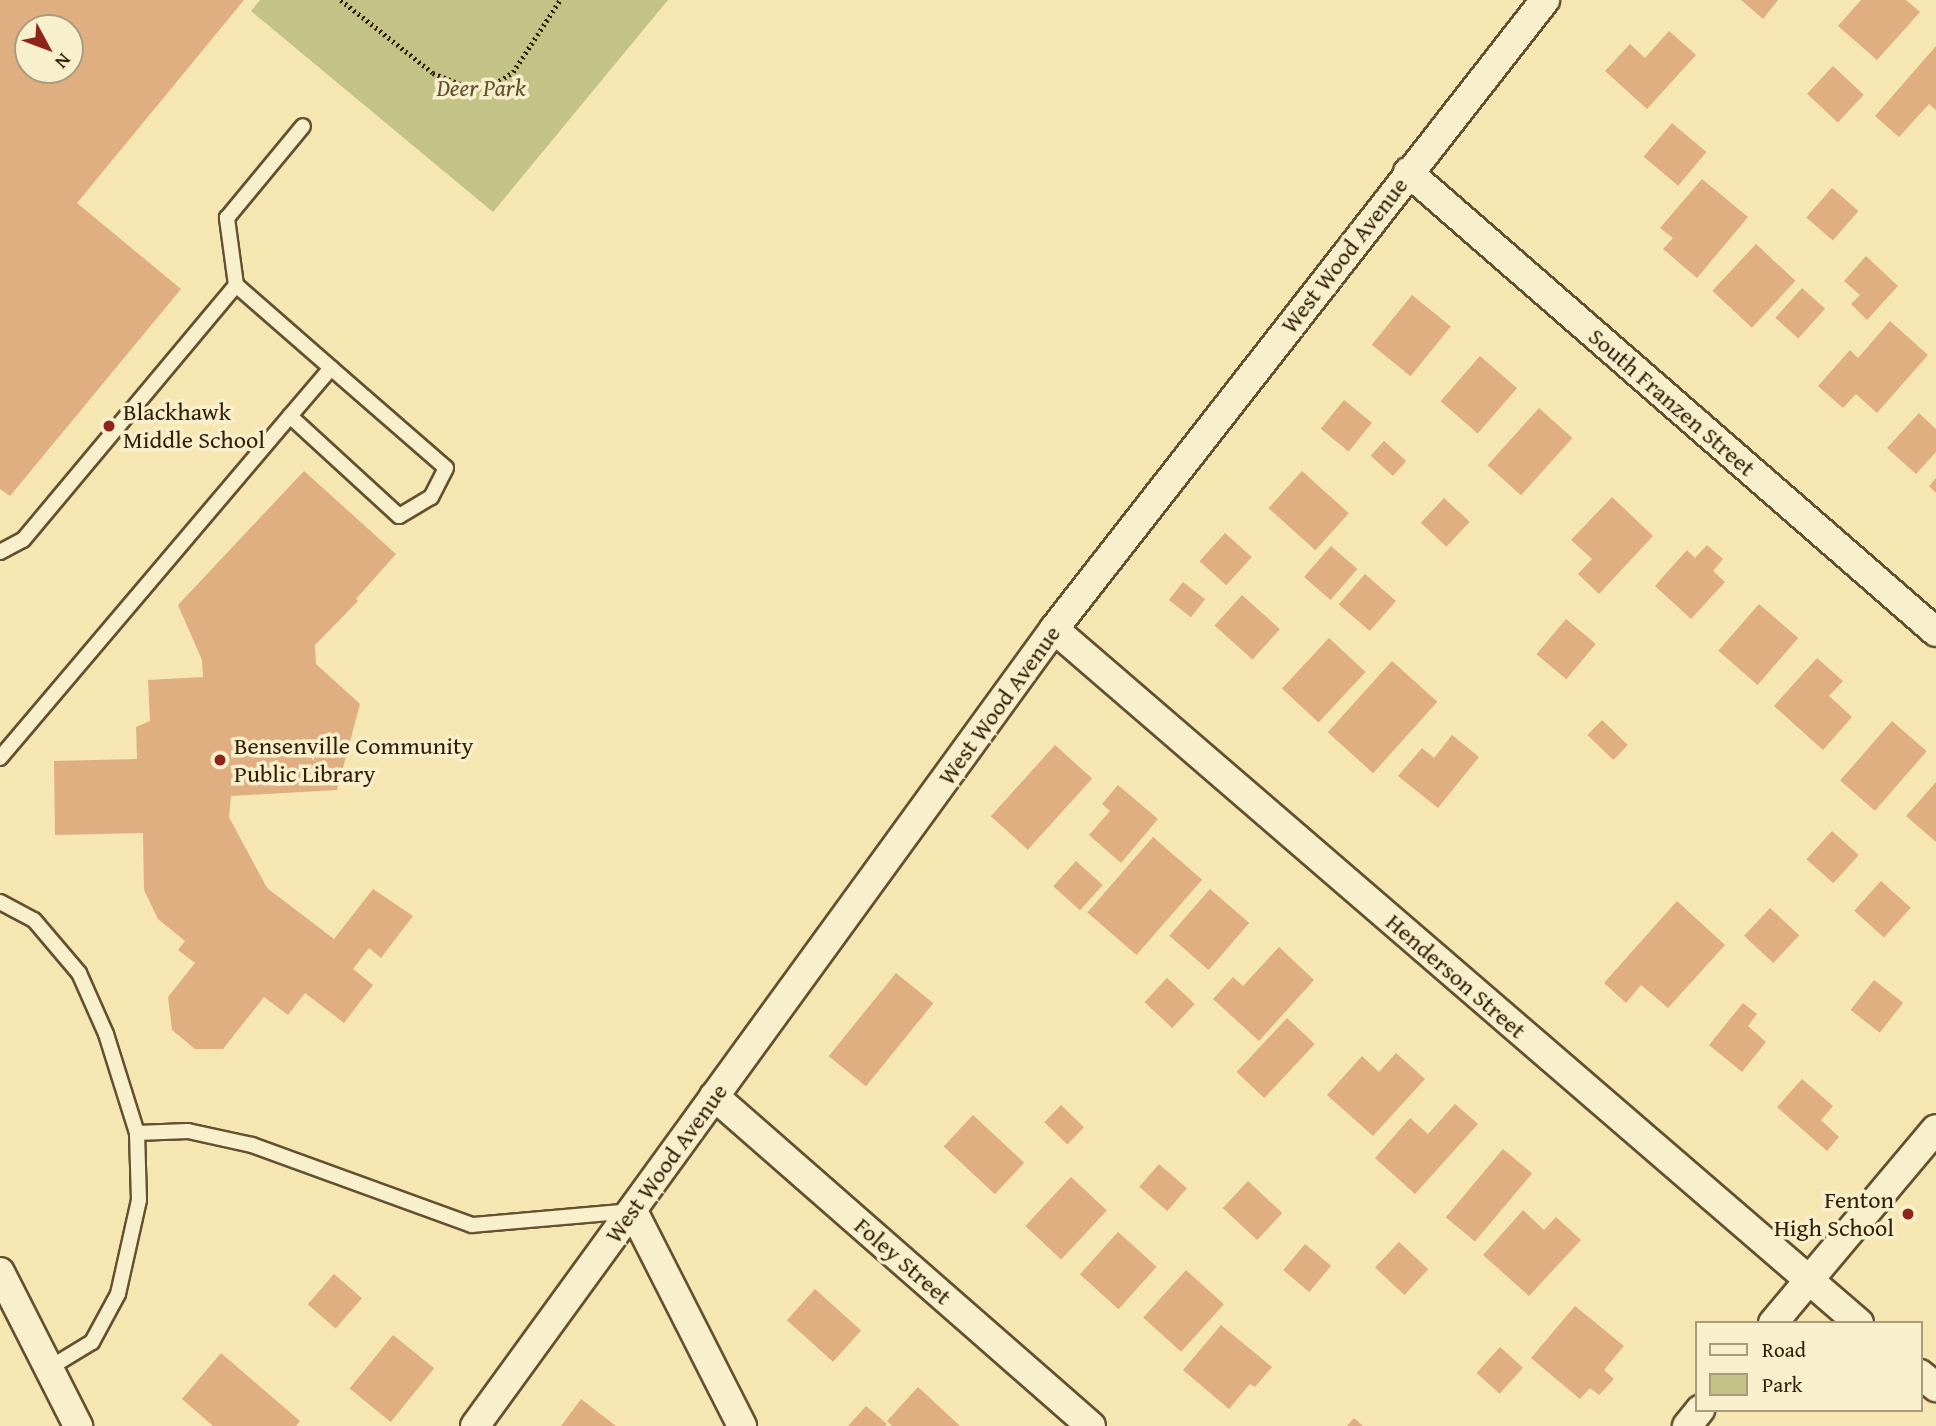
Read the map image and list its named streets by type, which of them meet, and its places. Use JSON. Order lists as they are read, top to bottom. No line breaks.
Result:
{"streets":{"street":["West Wood Avenue","South Franzen Street","Henderson Street","Foley Street"]},"crossings":[["West Wood Avenue","South Franzen Street"],["West Wood Avenue","Henderson Street"],["West Wood Avenue","Foley Street"]],"parks":["Deer Park"],"places":["Blackhawk Middle School","Bensenville Community Public Library","Fenton High School"],"legend":["Road","Park"],"north":"bottom right"}
